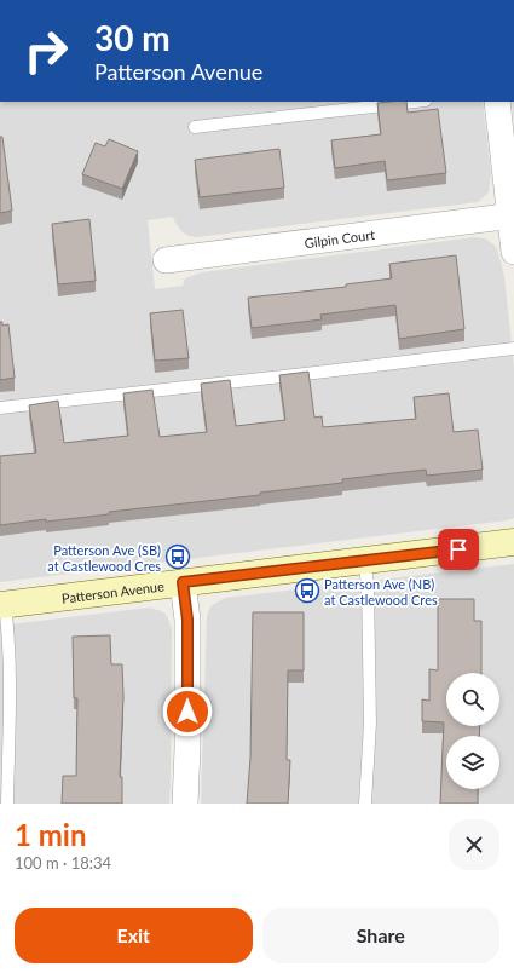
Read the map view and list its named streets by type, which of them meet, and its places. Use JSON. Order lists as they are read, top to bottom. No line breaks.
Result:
{"streets":{"street":["Gilpin Court","Patterson Avenue"]},"places":{"bus stop":["Patterson Ave (SB) at Castlewood Cres","Patterson Ave (NB) at Castlewood Cres"]},"page":{"turn":["30 m","Patterson Avenue"],"heading":["1 min","100 m · 18:34"],"buttons":["Exit","Share"]}}
